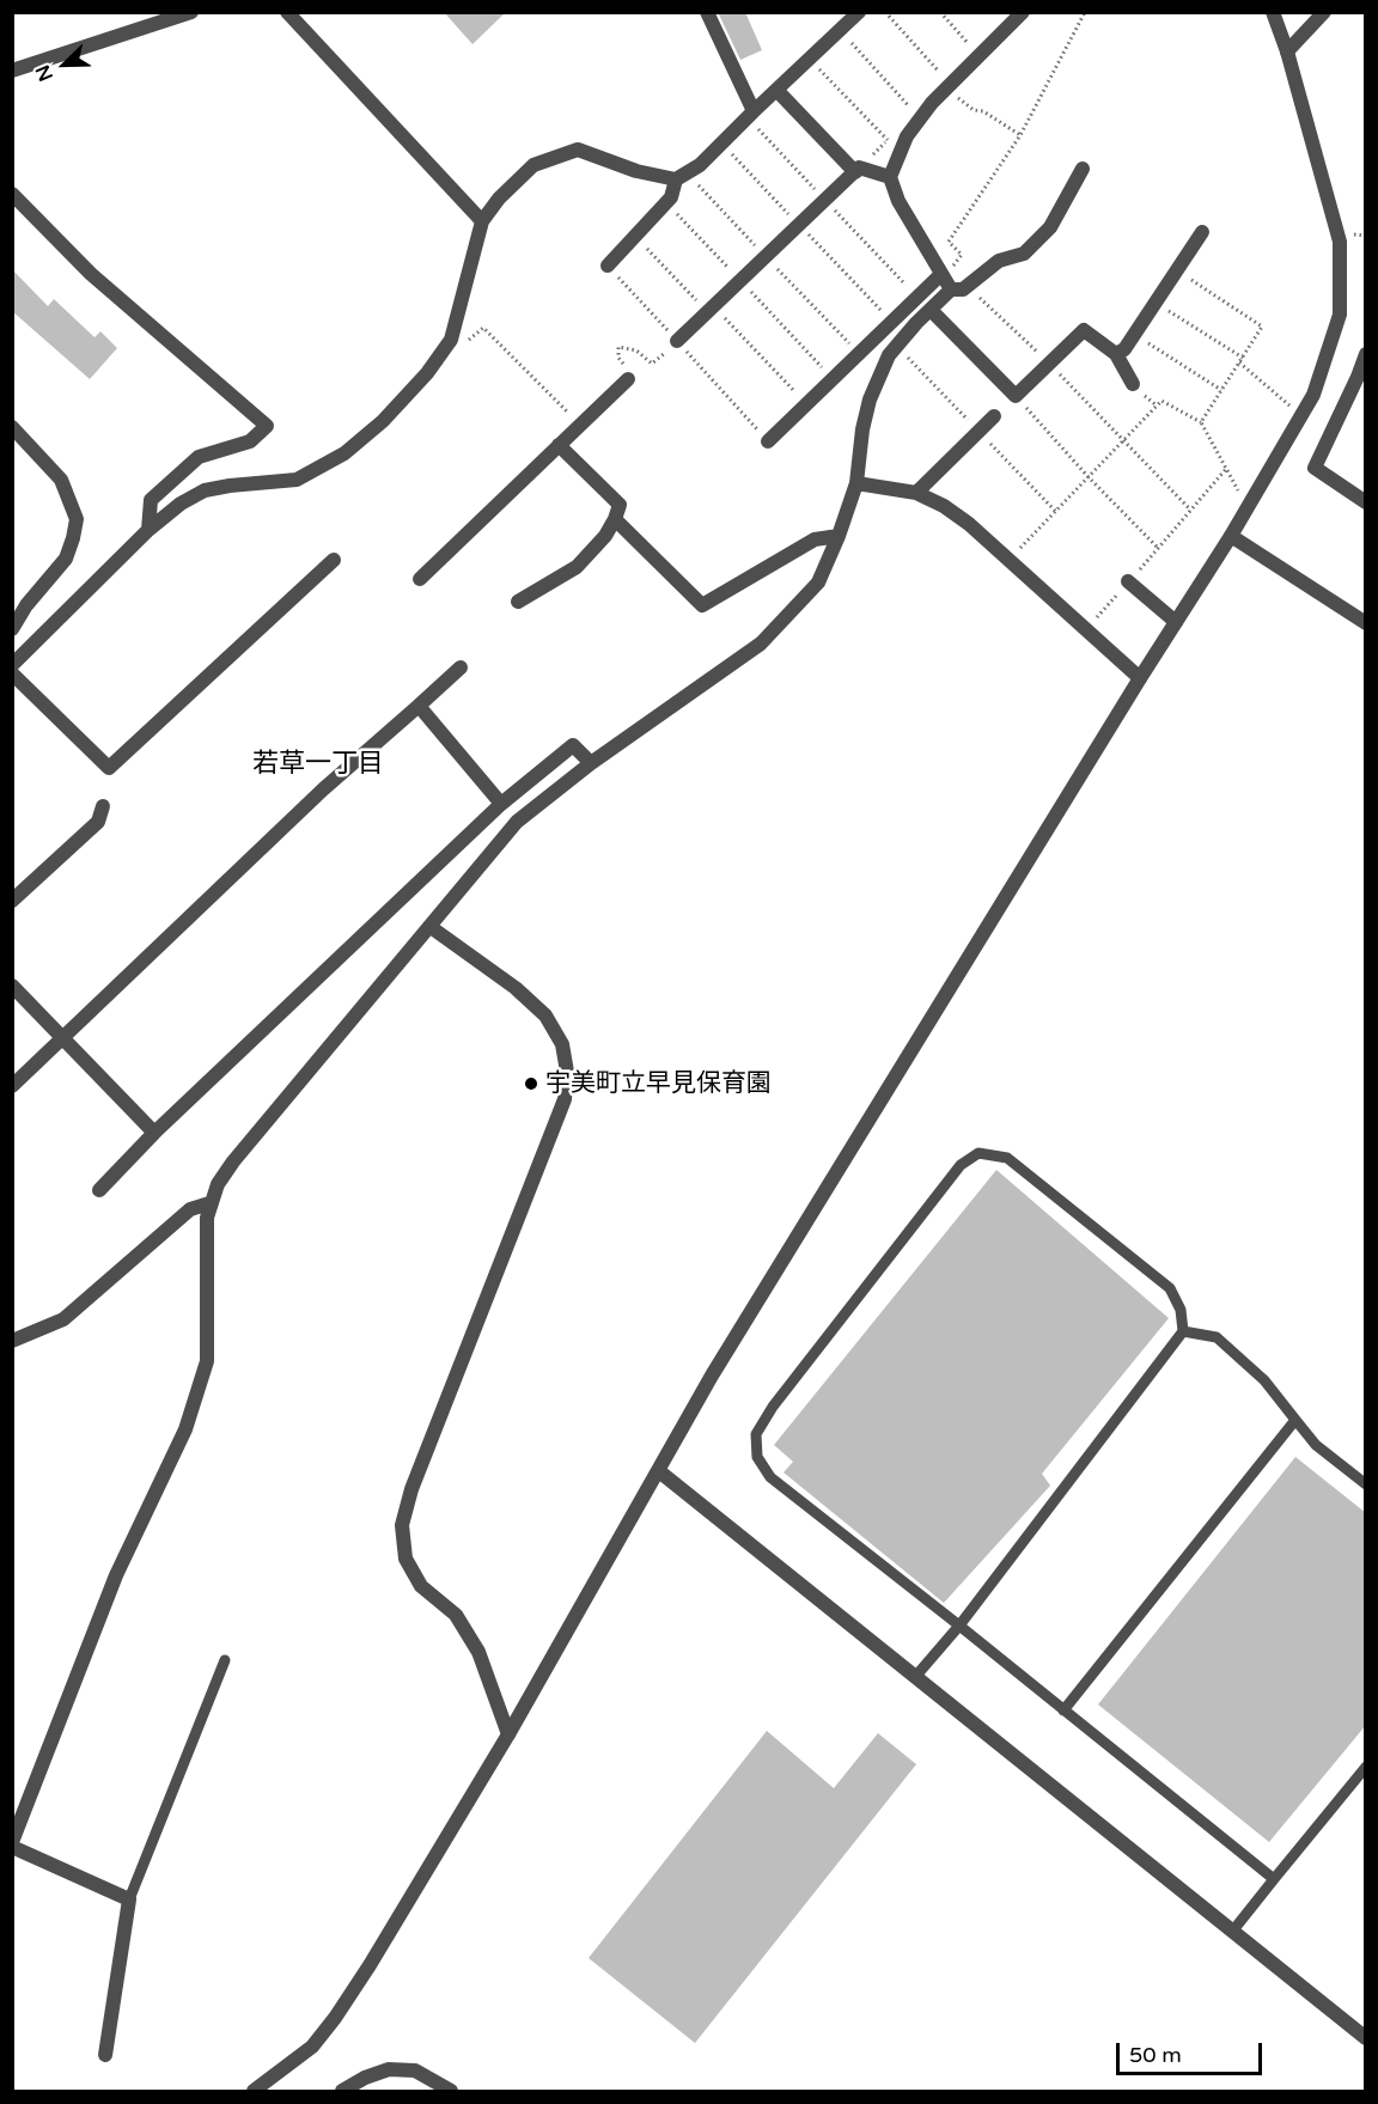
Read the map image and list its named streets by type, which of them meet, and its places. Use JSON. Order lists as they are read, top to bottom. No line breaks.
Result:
{"districts":["若草一丁目"],"places":["宇美町立早見保育園"],"scale_bar":"50 m","north":"bottom left"}
